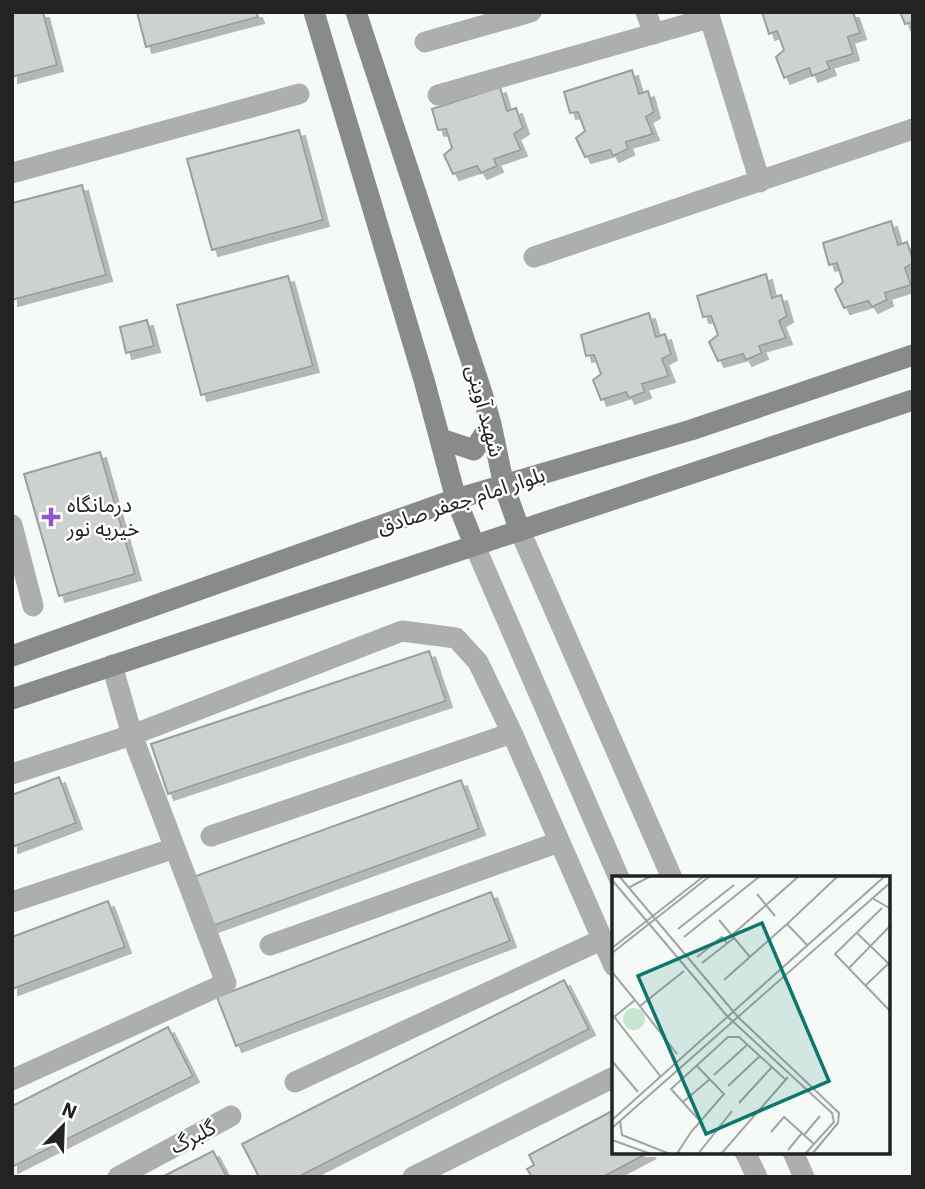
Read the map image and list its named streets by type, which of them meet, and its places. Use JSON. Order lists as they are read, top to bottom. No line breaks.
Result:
{"streets":{"street":["شهید آوینی","بلوار امام جعفر صادق","گلبرگ"]},"crossings":[["شهید آوینی","بلوار امام جعفر صادق"]],"places":{"health":["درمانگاه خیریه نور"]},"north":"top right"}
